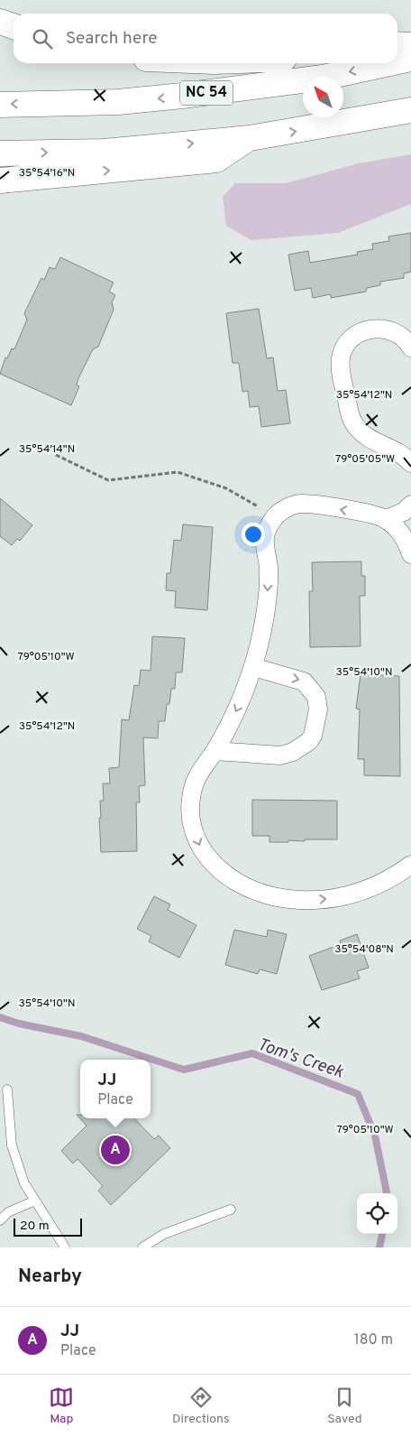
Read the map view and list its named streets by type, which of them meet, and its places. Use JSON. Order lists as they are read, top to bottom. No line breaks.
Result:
{"streets":{"highway":["NC 54"]},"water":["Tom's Creek"],"scale_bar":"20 m","north":"top left","page":{"search":"Search here","popup":["JJ","Place"],"pins":"A","scale":"20 m","heading":"Nearby","list":[{"mark":"A","name":"JJ","note":"Place","value":"180 m"}],"nav":["Map","Directions","Saved"]},"coordinates":["35°54'16\"N","35°54'12\"N","35°54'14\"N","79°05'05\"W","79°05'10\"W","35°54'10\"N","35°54'08\"N"]}
